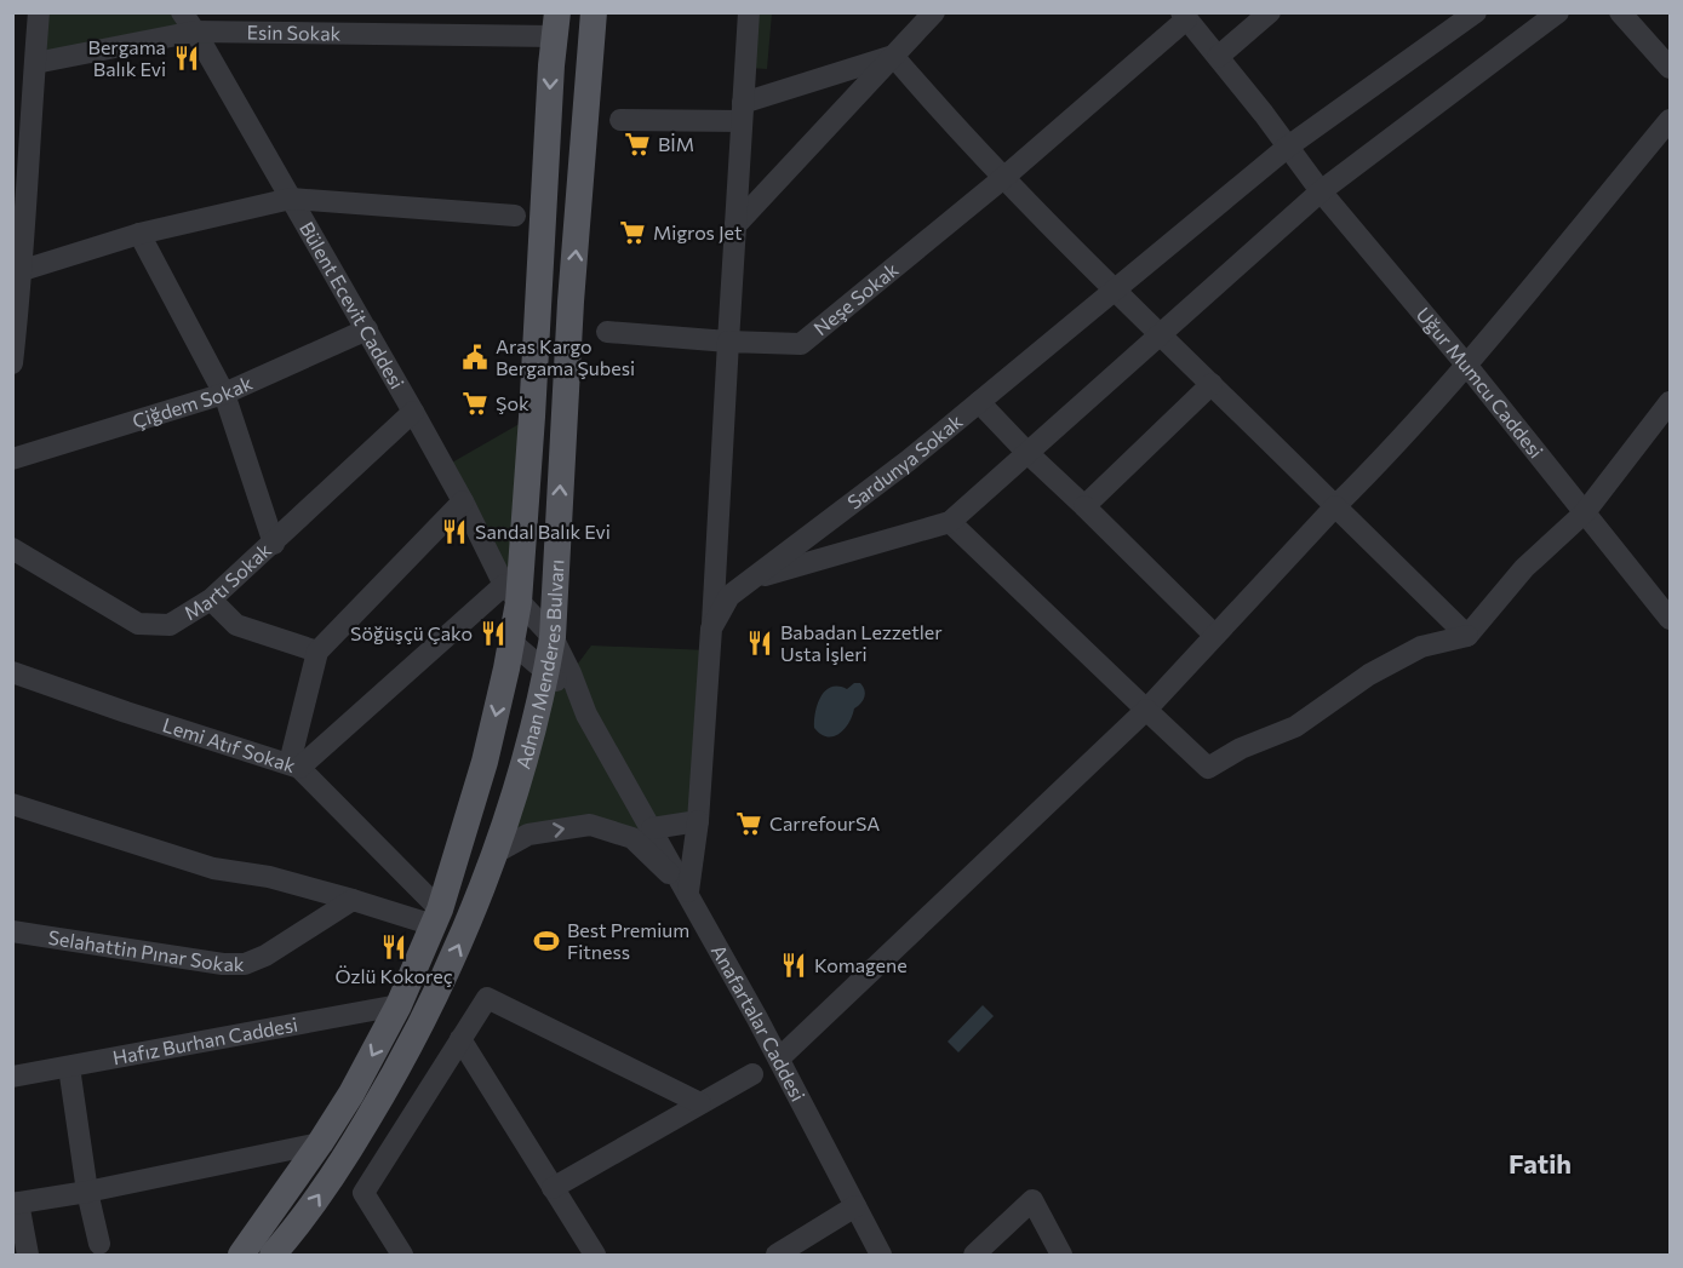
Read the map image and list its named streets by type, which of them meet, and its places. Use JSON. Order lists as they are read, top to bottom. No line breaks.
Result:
{"streets":{"main road":["Adnan Menderes Bulvarı"],"street":["Esin Sokak","Neşe Sokak","Bülent Ecevit Caddesi","Uğur Mumcu Caddesi","Çiğdem Sokak","Sardunya Sokak","Martı Sokak","Lemi Atıf Sokak","Selahattin Pınar Sokak","Anafartalar Caddesi","Hafız Burhan Caddesi"]},"crossings":[["Esin Sokak","Bülent Ecevit Caddesi"],["Esin Sokak","Adnan Menderes Bulvarı"],["Neşe Sokak","Uğur Mumcu Caddesi"],["Bülent Ecevit Caddesi","Çiğdem Sokak"],["Bülent Ecevit Caddesi","Martı Sokak"],["Bülent Ecevit Caddesi","Adnan Menderes Bulvarı"],["Bülent Ecevit Caddesi","Anafartalar Caddesi"],["Uğur Mumcu Caddesi","Sardunya Sokak"],["Sardunya Sokak","Anafartalar Caddesi"],["Adnan Menderes Bulvarı","Lemi Atıf Sokak"],["Adnan Menderes Bulvarı","Anafartalar Caddesi"],["Adnan Menderes Bulvarı","Hafız Burhan Caddesi"]],"districts":["Fatih"],"places":{"restaurant":["Bergama Balık Evi","Sandal Balık Evi","Söğüşçü Çako","Babadan Lezzetler Usta İşleri","Özlü Kokoreç","Komagene"],"supermarket":["BİM","Migros Jet","Şok","CarrefourSA"],"public building":["Aras Kargo Bergama Şubesi"],"sports":["Best Premium Fitness"]}}
